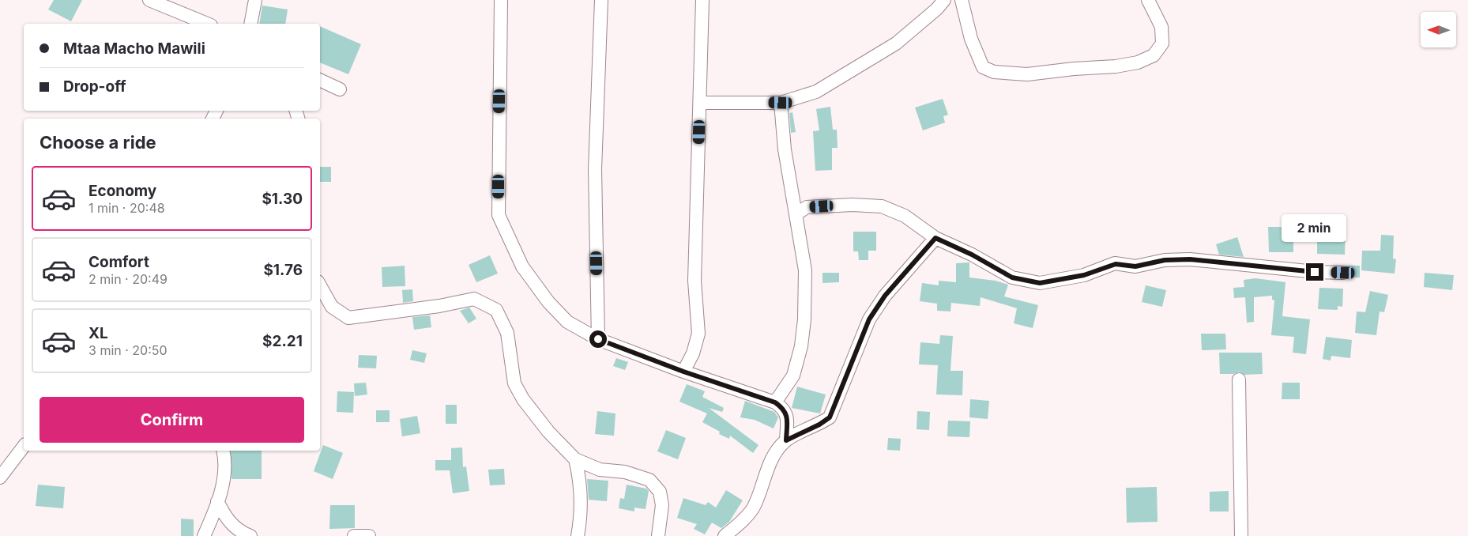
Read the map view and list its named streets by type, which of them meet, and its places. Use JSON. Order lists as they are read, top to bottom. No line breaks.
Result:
{"north":"left","page":{"banner":["Mtaa Macho Mawili","Drop-off"],"heading":"Choose a ride","list":[{"name":"Economy","note":"1 min · 20:48","value":"$1.30"},{"name":"Comfort","note":"2 min · 20:49","value":"$1.76"},{"name":"XL","note":"3 min · 20:50","value":"$2.21"}],"bubble":"2 min","buttons":"Confirm"}}
